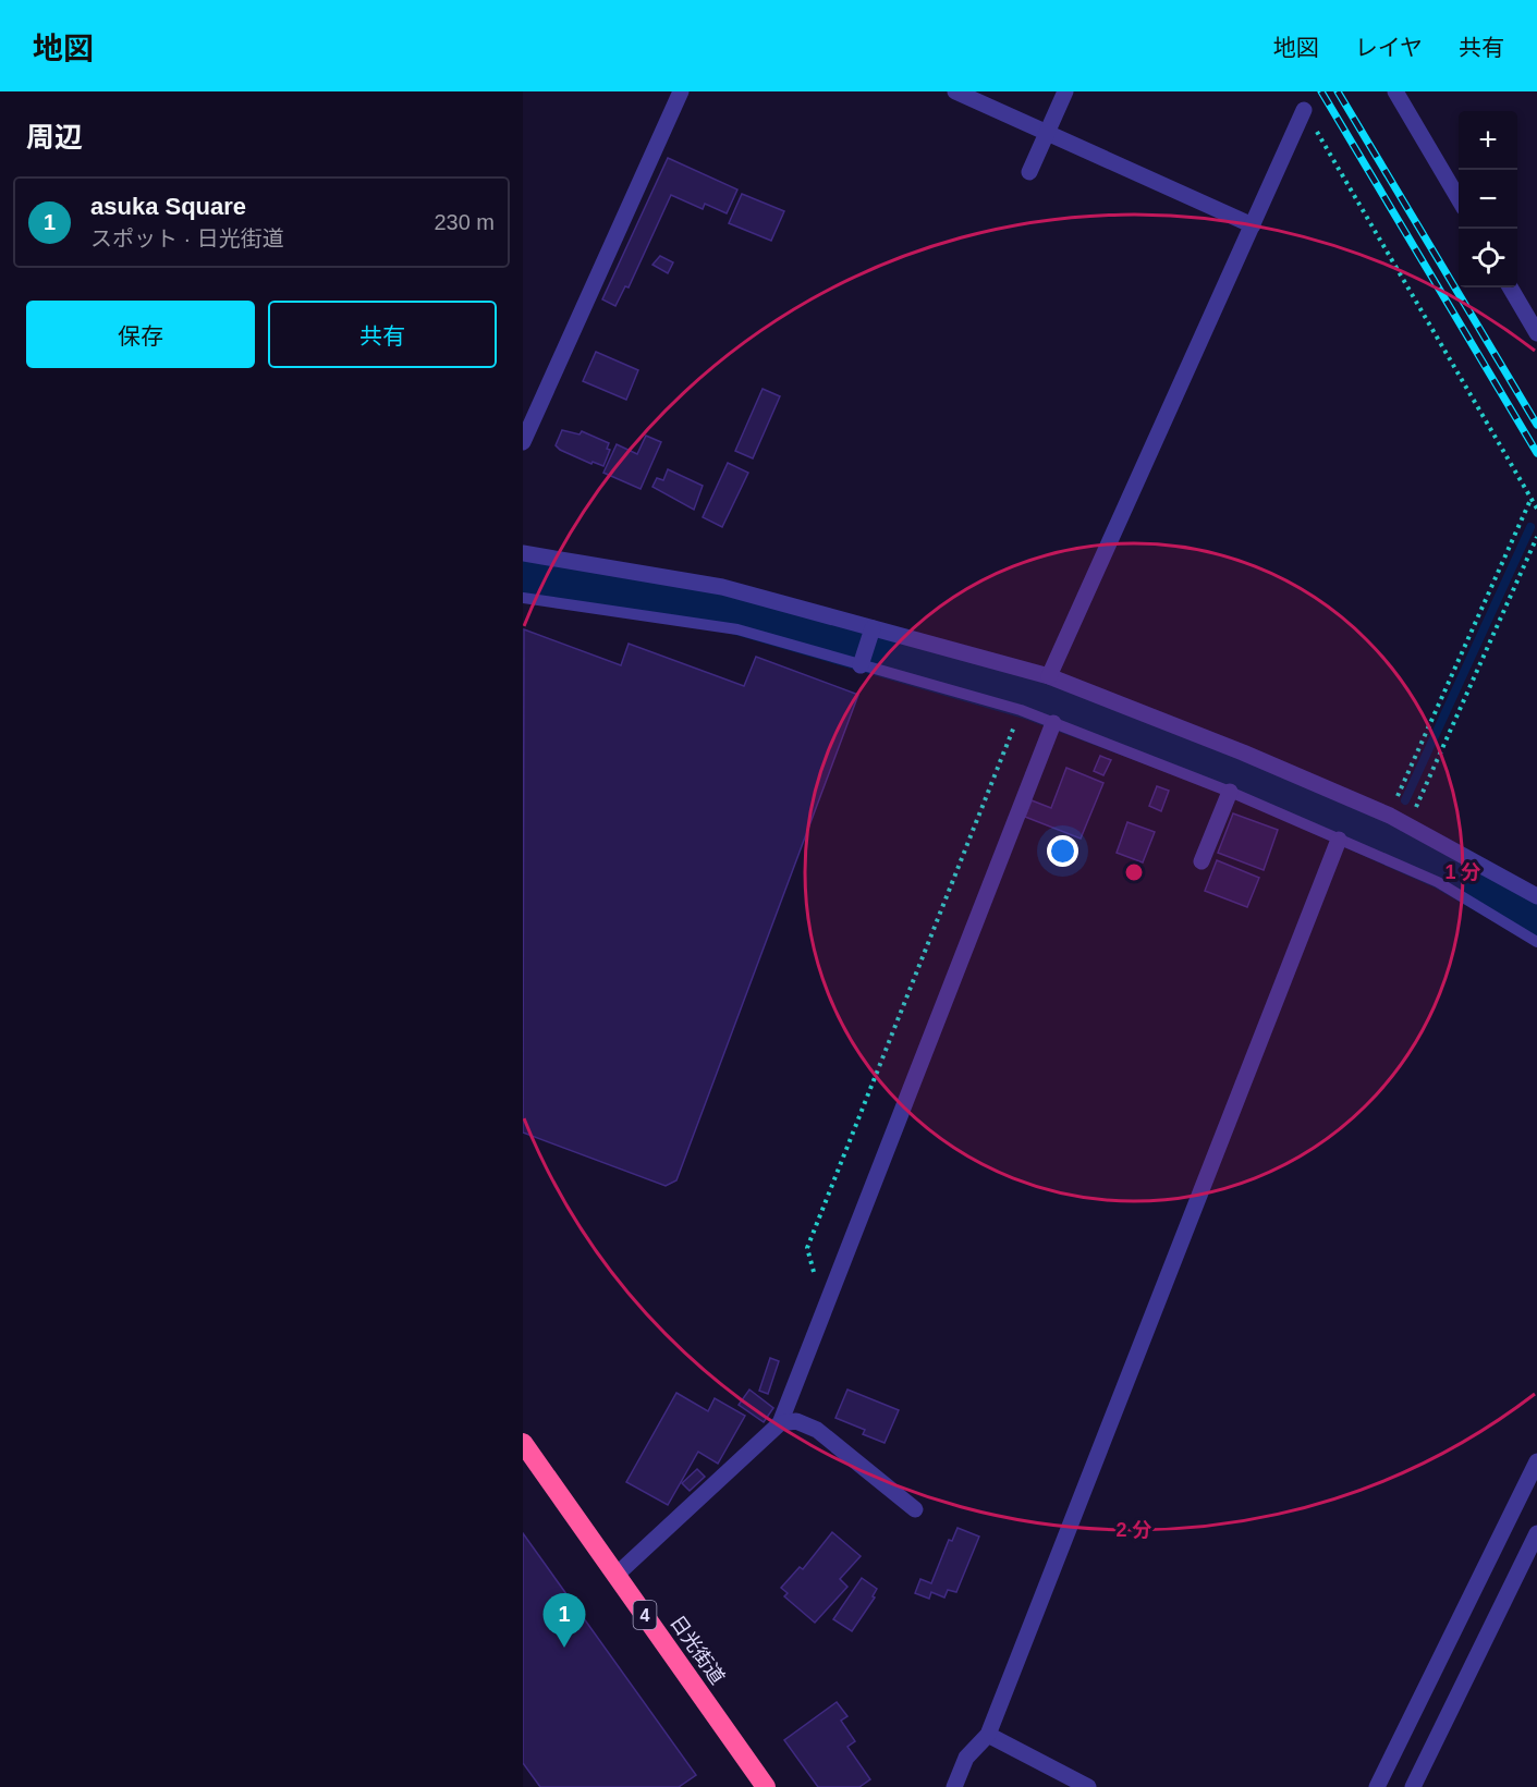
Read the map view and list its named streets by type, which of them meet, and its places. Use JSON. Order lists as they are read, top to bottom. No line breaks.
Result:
{"streets":{"highway":["4","日光街道"]},"page":{"header":"地図","nav":["地図","レイヤ","共有"],"heading":"周辺","map_buttons":["+","−"],"list":[{"mark":"1","name":"asuka Square","note":"スポット · 日光街道","value":"230 m"}],"buttons":["保存","共有"],"pins":"1"},"rings":["1 分","2 分"]}
